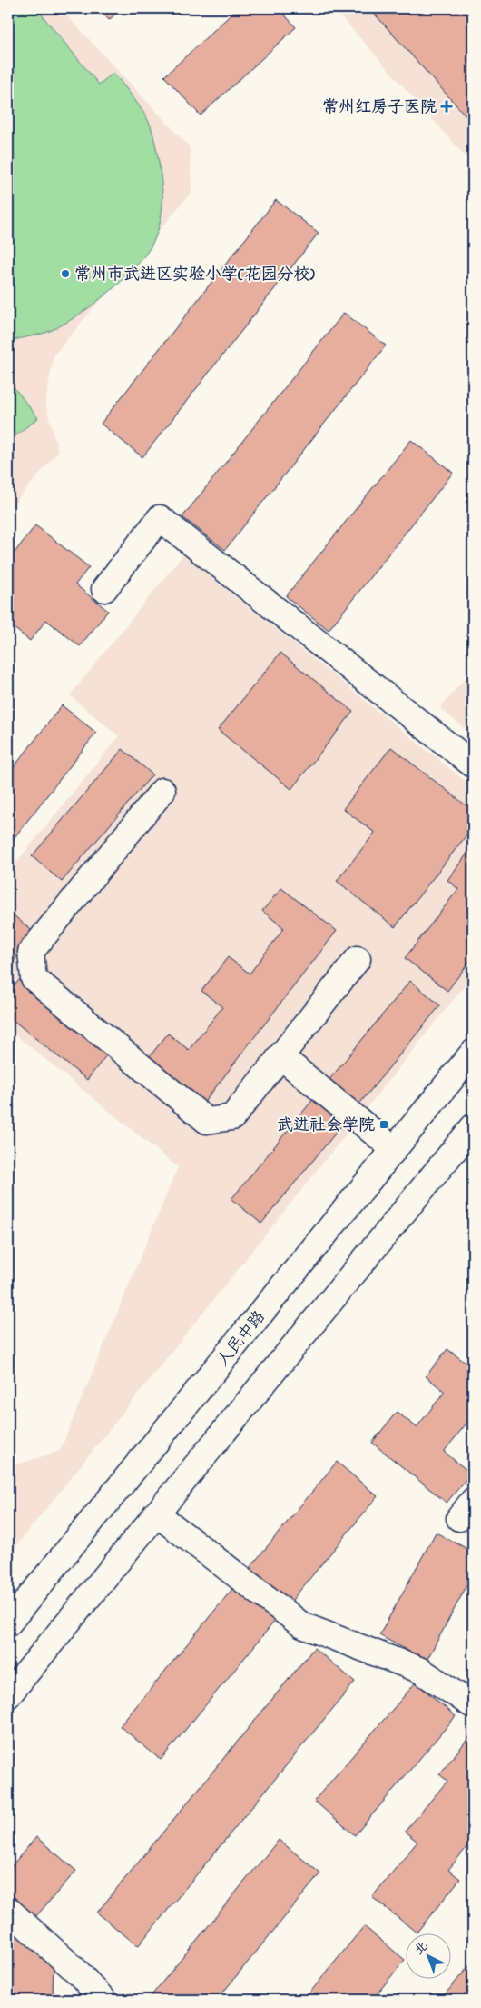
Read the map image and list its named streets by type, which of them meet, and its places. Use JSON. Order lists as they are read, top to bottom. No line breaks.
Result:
{"streets":{"main road":["人民中路"]},"places":{"health":["常州红房子医院"],"other":["常州市武进区实验小学(花园分校)"],"transit":["武进社会学院"]},"north":"top left"}
